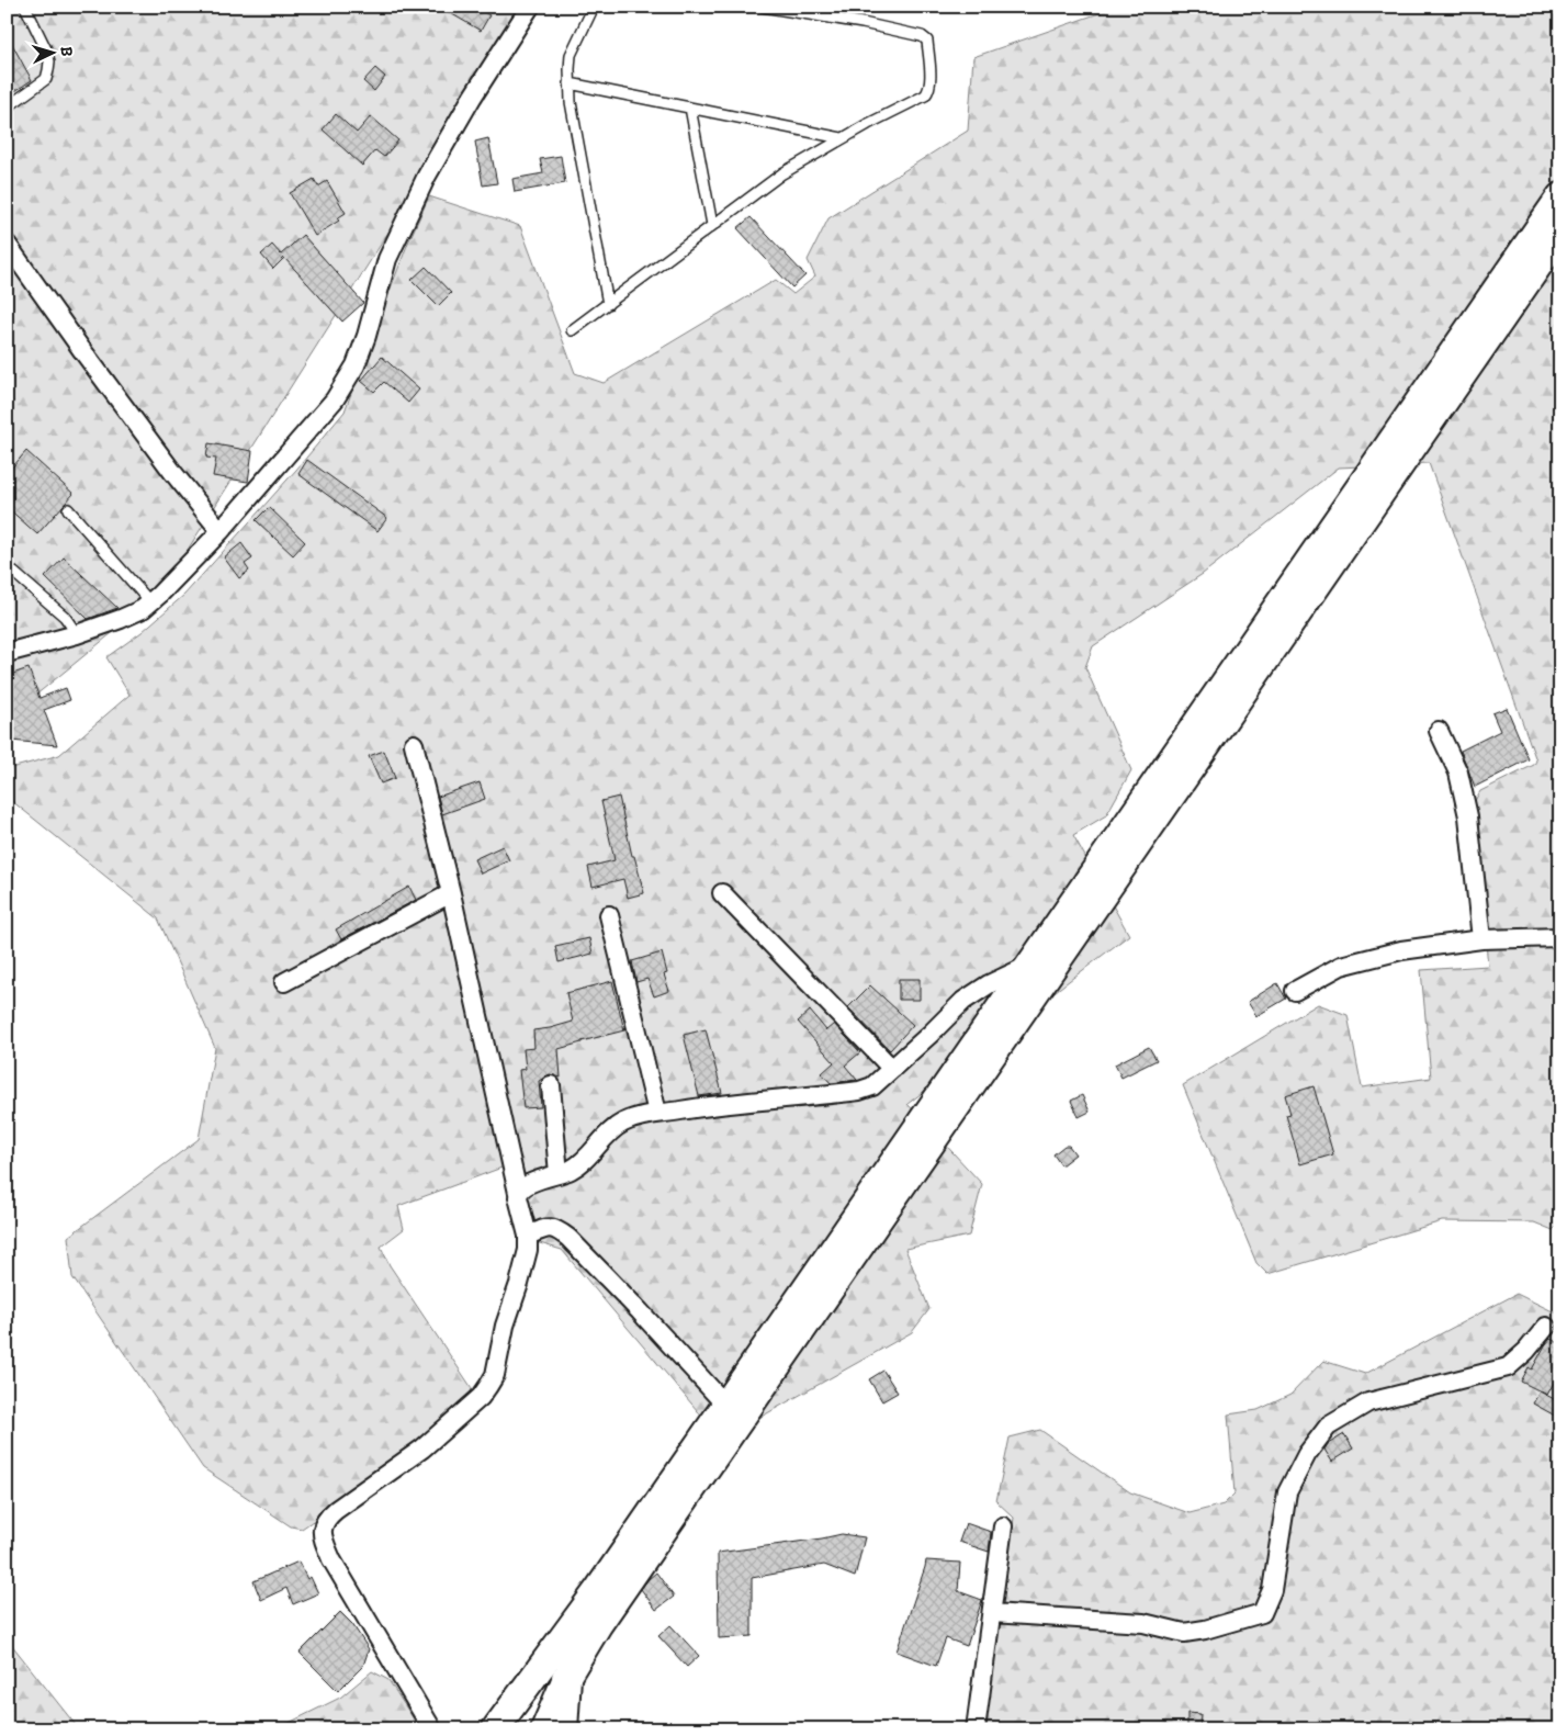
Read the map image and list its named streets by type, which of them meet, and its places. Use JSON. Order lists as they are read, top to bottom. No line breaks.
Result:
{"north":"right"}
